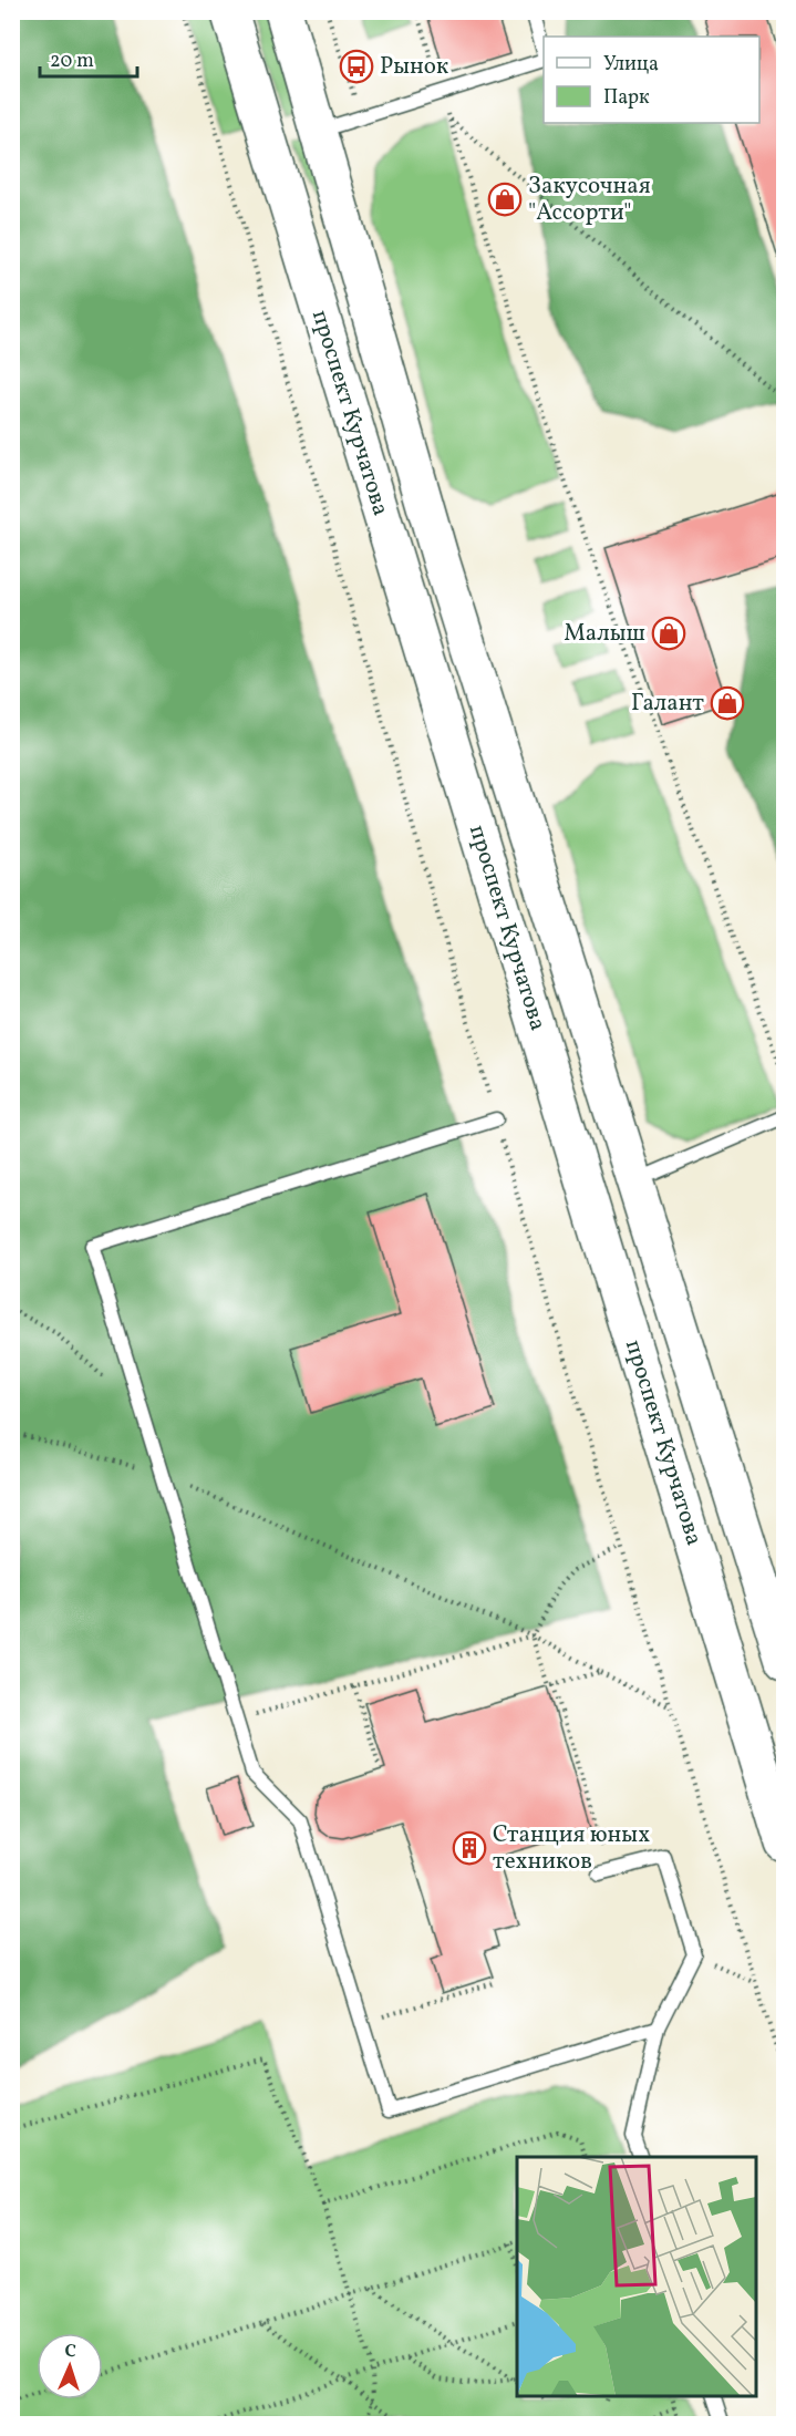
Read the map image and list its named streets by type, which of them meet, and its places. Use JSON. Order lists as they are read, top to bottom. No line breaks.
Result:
{"streets":{"main road":["проспект Курчатова"]},"places":{"bus stop":["Рынок"],"shop":["Закусочная \"Ассорти\"","Малыш","Галант"],"building":["Станция юных техников"]},"legend":["Улица","Парк"],"scale_bar":"20 m","north":"top"}
